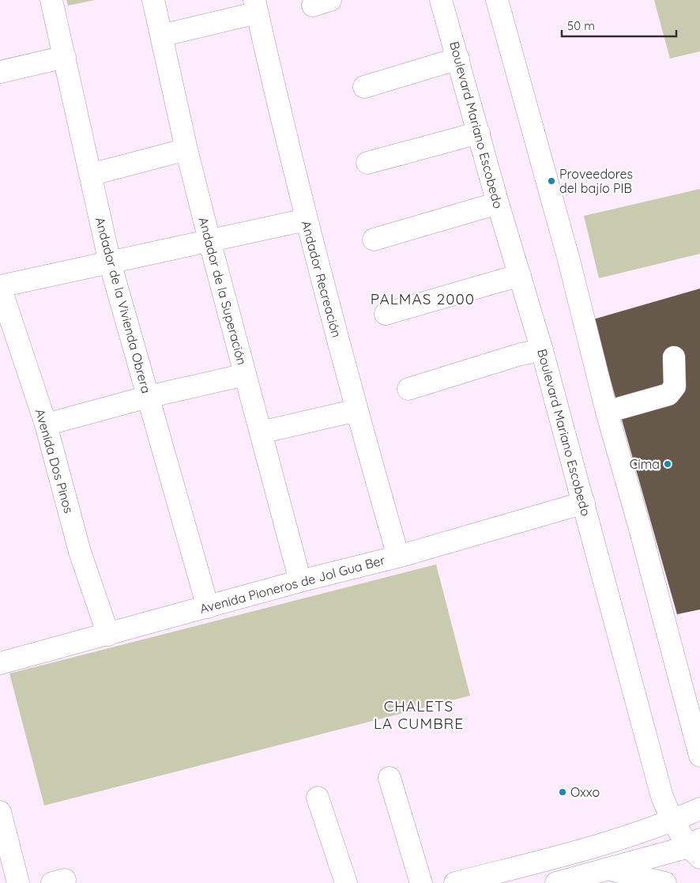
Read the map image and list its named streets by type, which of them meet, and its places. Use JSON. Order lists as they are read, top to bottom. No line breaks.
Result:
{"streets":{"street":["Boulevard Mariano Escobedo","Andador Recreación","Andador de la Superación","Andador de la Vivienda Obrera","Avenida Dos Pinos","Avenida Pioneros de Jol Gua Ber"]},"crossings":[["Boulevard Mariano Escobedo","Avenida Pioneros de Jol Gua Ber"],["Andador Recreación","Avenida Pioneros de Jol Gua Ber"],["Andador de la Superación","Avenida Pioneros de Jol Gua Ber"],["Andador de la Vivienda Obrera","Avenida Pioneros de Jol Gua Ber"],["Avenida Dos Pinos","Avenida Pioneros de Jol Gua Ber"]],"districts":["PALMAS 2000","CHALETS LA CUMBRE"],"places":["Proveedores del bajío PIB","Cima","Oxxo"],"scale_bar":"50 m"}
